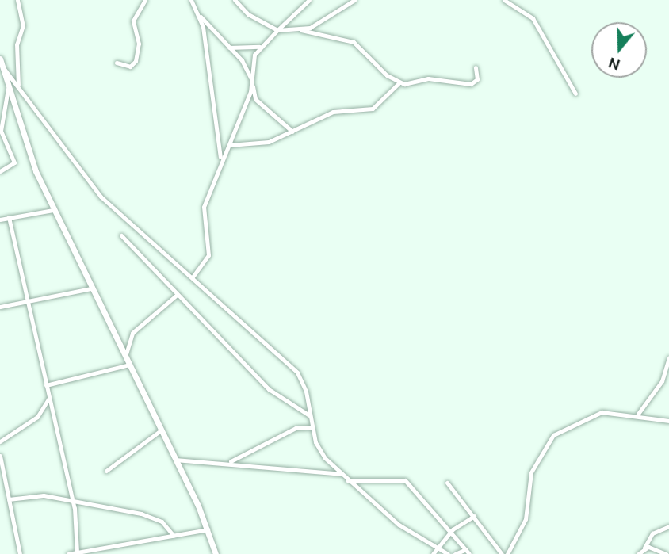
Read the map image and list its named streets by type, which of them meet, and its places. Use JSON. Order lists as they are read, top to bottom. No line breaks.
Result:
{"north":"bottom"}
